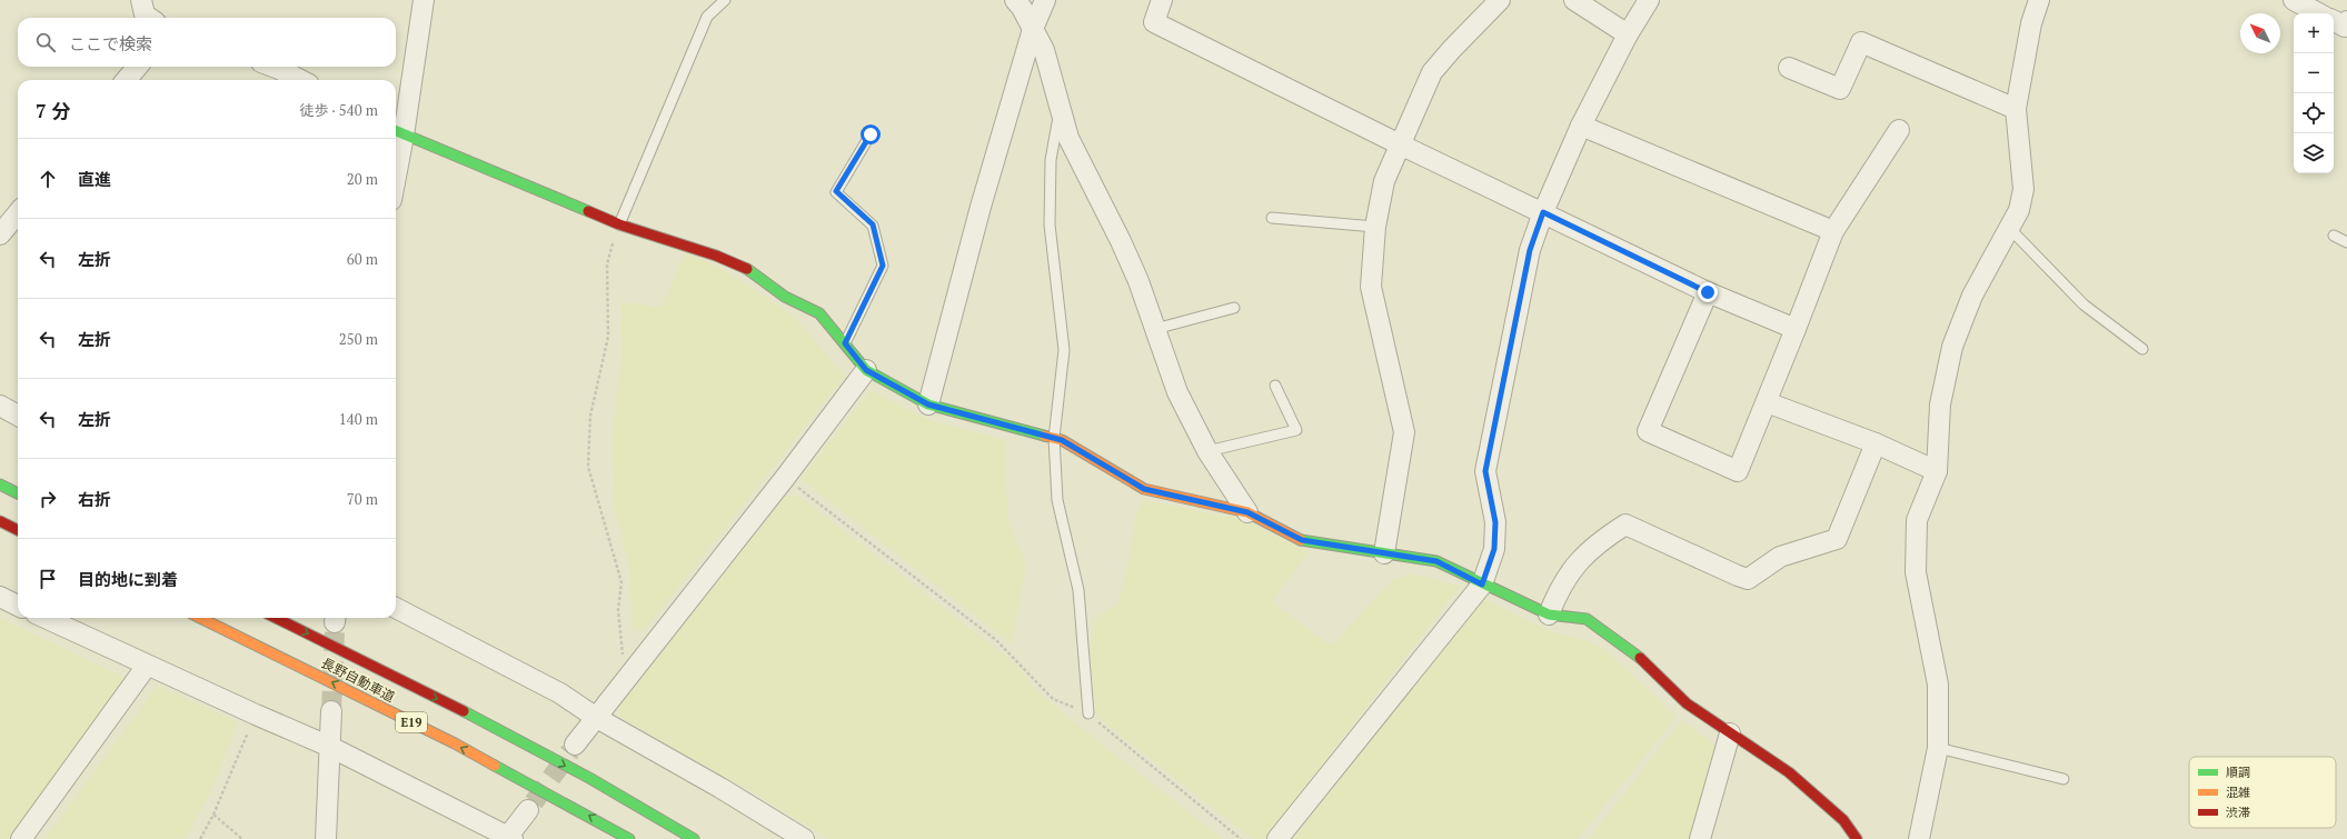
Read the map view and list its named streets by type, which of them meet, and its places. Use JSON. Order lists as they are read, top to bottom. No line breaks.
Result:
{"streets":{"main road":["長野自動車道","E19"]},"legend":["順調","混雑","渋滞"],"north":"top left","page":{"map_buttons":["+","−"],"search":"ここで検索","heading":["7 分","徒歩 · 540 m"],"list":[["直進","20 m"],["左折","60 m"],["左折","250 m"],["左折","140 m"],["右折","70 m"],"目的地に到着"]}}
